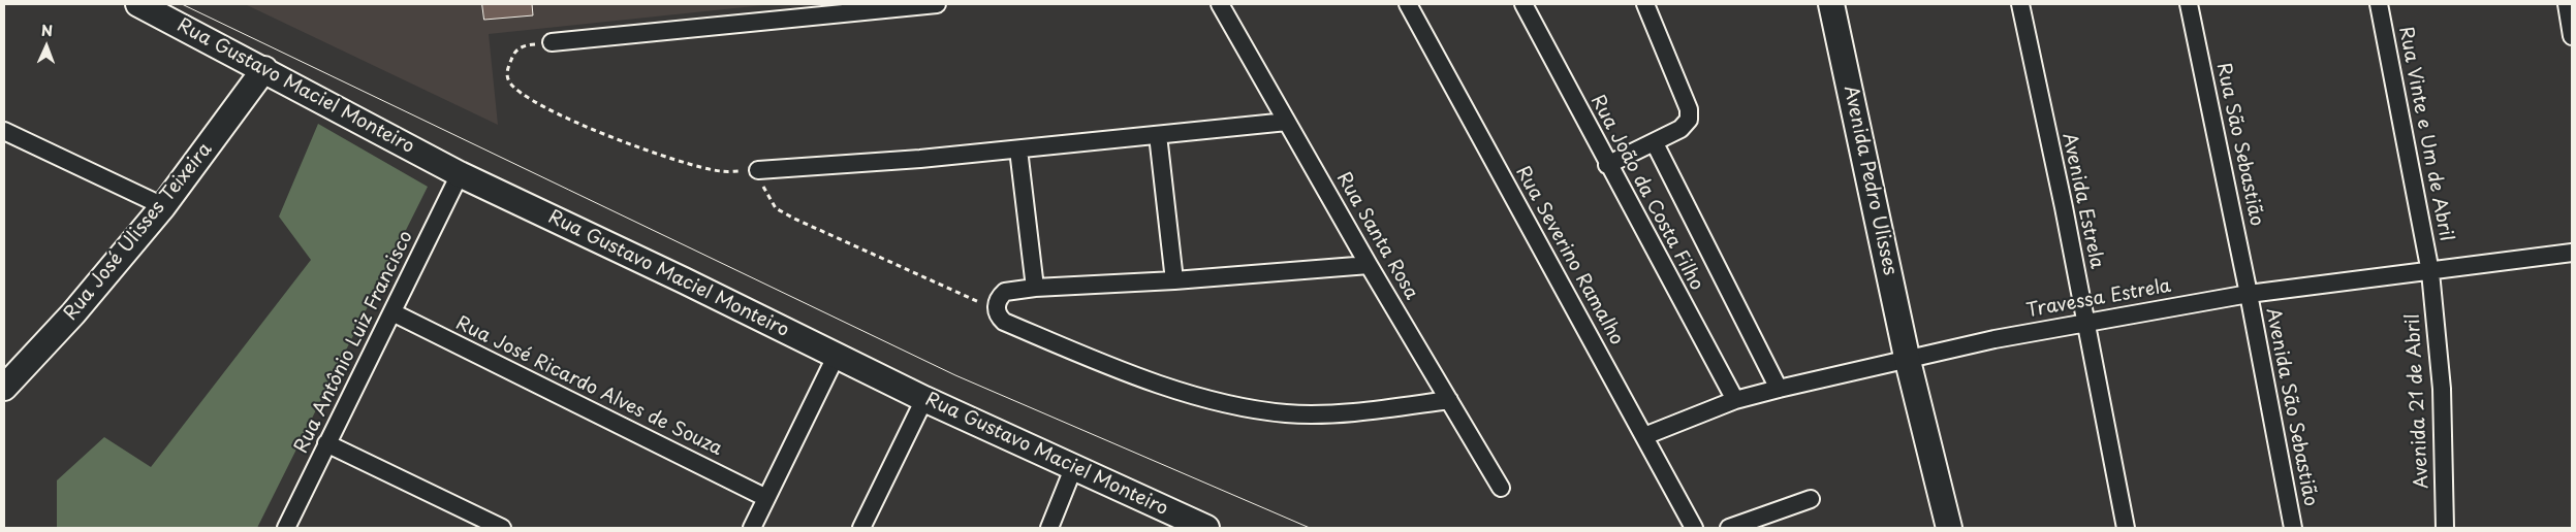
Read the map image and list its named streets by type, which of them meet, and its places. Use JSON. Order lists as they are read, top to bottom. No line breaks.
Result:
{"streets":{"street":["Rua Gustavo Maciel Monteiro","Rua Vinte e Um de Abril","Rua São Sebastião","Avenida Pedro Ulisses","Rua João da Costa Filho","Avenida Estrela","Rua José Ulisses Teixeira","Rua Santa Rosa","Rua Severino Ramalho","Travessa Estrela","Rua Antônio Luiz Francisco","Rua José Ricardo Alves de Souza","Avenida 21 de Abril","Avenida São Sebastião"]},"crossings":[["Rua Gustavo Maciel Monteiro","Rua José Ulisses Teixeira"],["Rua Gustavo Maciel Monteiro","Rua Antônio Luiz Francisco"],["Rua Vinte e Um de Abril","Travessa Estrela"],["Rua Vinte e Um de Abril","Avenida 21 de Abril"],["Rua São Sebastião","Travessa Estrela"],["Rua São Sebastião","Avenida São Sebastião"],["Avenida Pedro Ulisses","Travessa Estrela"],["Rua João da Costa Filho","Travessa Estrela"],["Avenida Estrela","Travessa Estrela"],["Rua Severino Ramalho","Travessa Estrela"],["Travessa Estrela","Avenida 21 de Abril"],["Travessa Estrela","Avenida São Sebastião"],["Rua Antônio Luiz Francisco","Rua José Ricardo Alves de Souza"]],"north":"top"}
